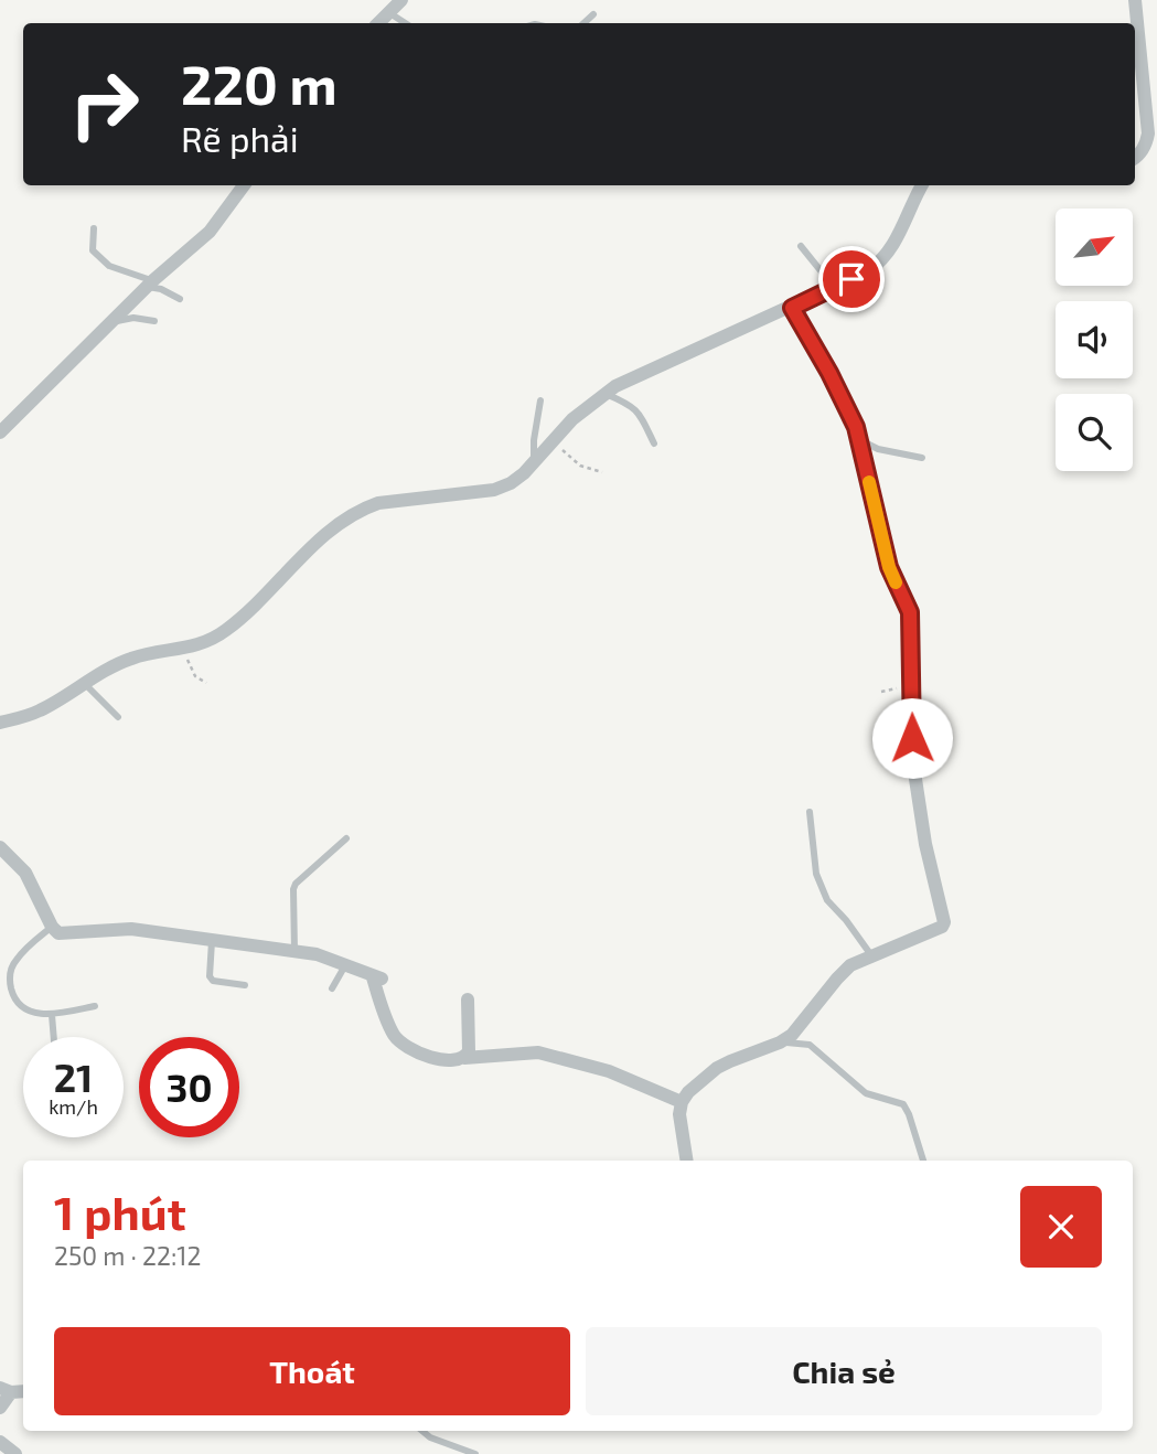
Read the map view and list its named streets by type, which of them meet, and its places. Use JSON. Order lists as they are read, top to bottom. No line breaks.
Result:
{"north":"top right","page":{"turn":["220 m","Rẽ phải"],"speed":"21 km/h","limit":"30","heading":["1 phút","250 m · 22:12"],"buttons":["Thoát","Chia sẻ"]}}
